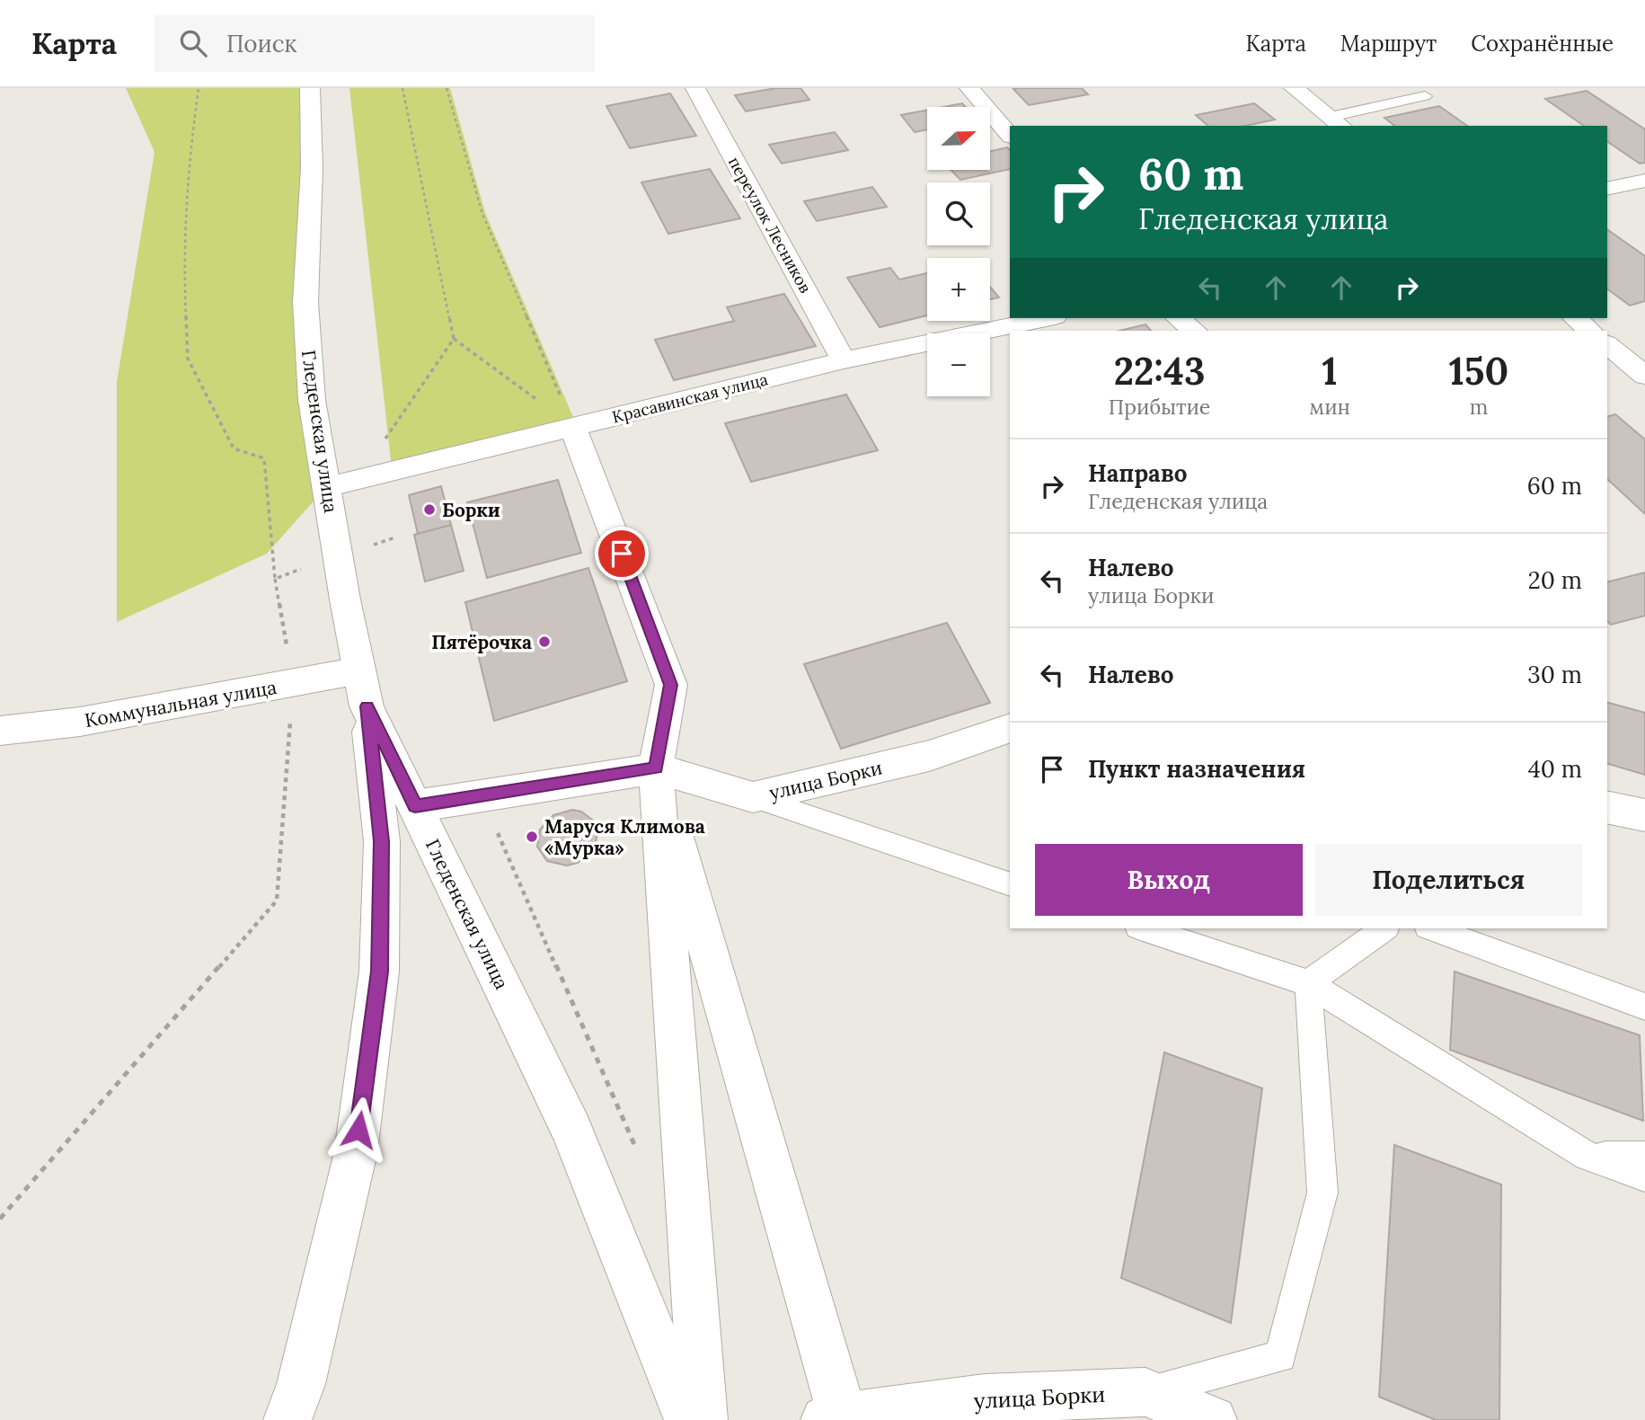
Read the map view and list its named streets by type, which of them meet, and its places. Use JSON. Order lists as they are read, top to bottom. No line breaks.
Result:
{"streets":{"street":["переулок Лесников","Красавинская улица","Гледенская улица","Коммунальная улица","улица Борки"]},"crossings":[["переулок Лесников","Красавинская улица"],["Красавинская улица","Гледенская улица"],["Гледенская улица","Коммунальная улица"],["Гледенская улица","улица Борки"]],"places":["Борки","Пятёрочка","Маруся Климова «Мурка»"],"north":"right","page":{"header":"Карта","search":"Поиск","nav":["Карта","Маршрут","Сохранённые"],"map_buttons":["+","−"],"turn":["60 m","Гледенская улица"],"eta":["22:43","Прибытие","1","мин","150","m"],"list":[{"name":"Направо","note":"Гледенская улица","value":"60 m"},{"name":"Налево","note":"улица Борки","value":"20 m"},{"name":"Налево","value":"30 m"},{"name":"Пункт назначения","value":"40 m"}],"buttons":["Выход","Поделиться"]}}
